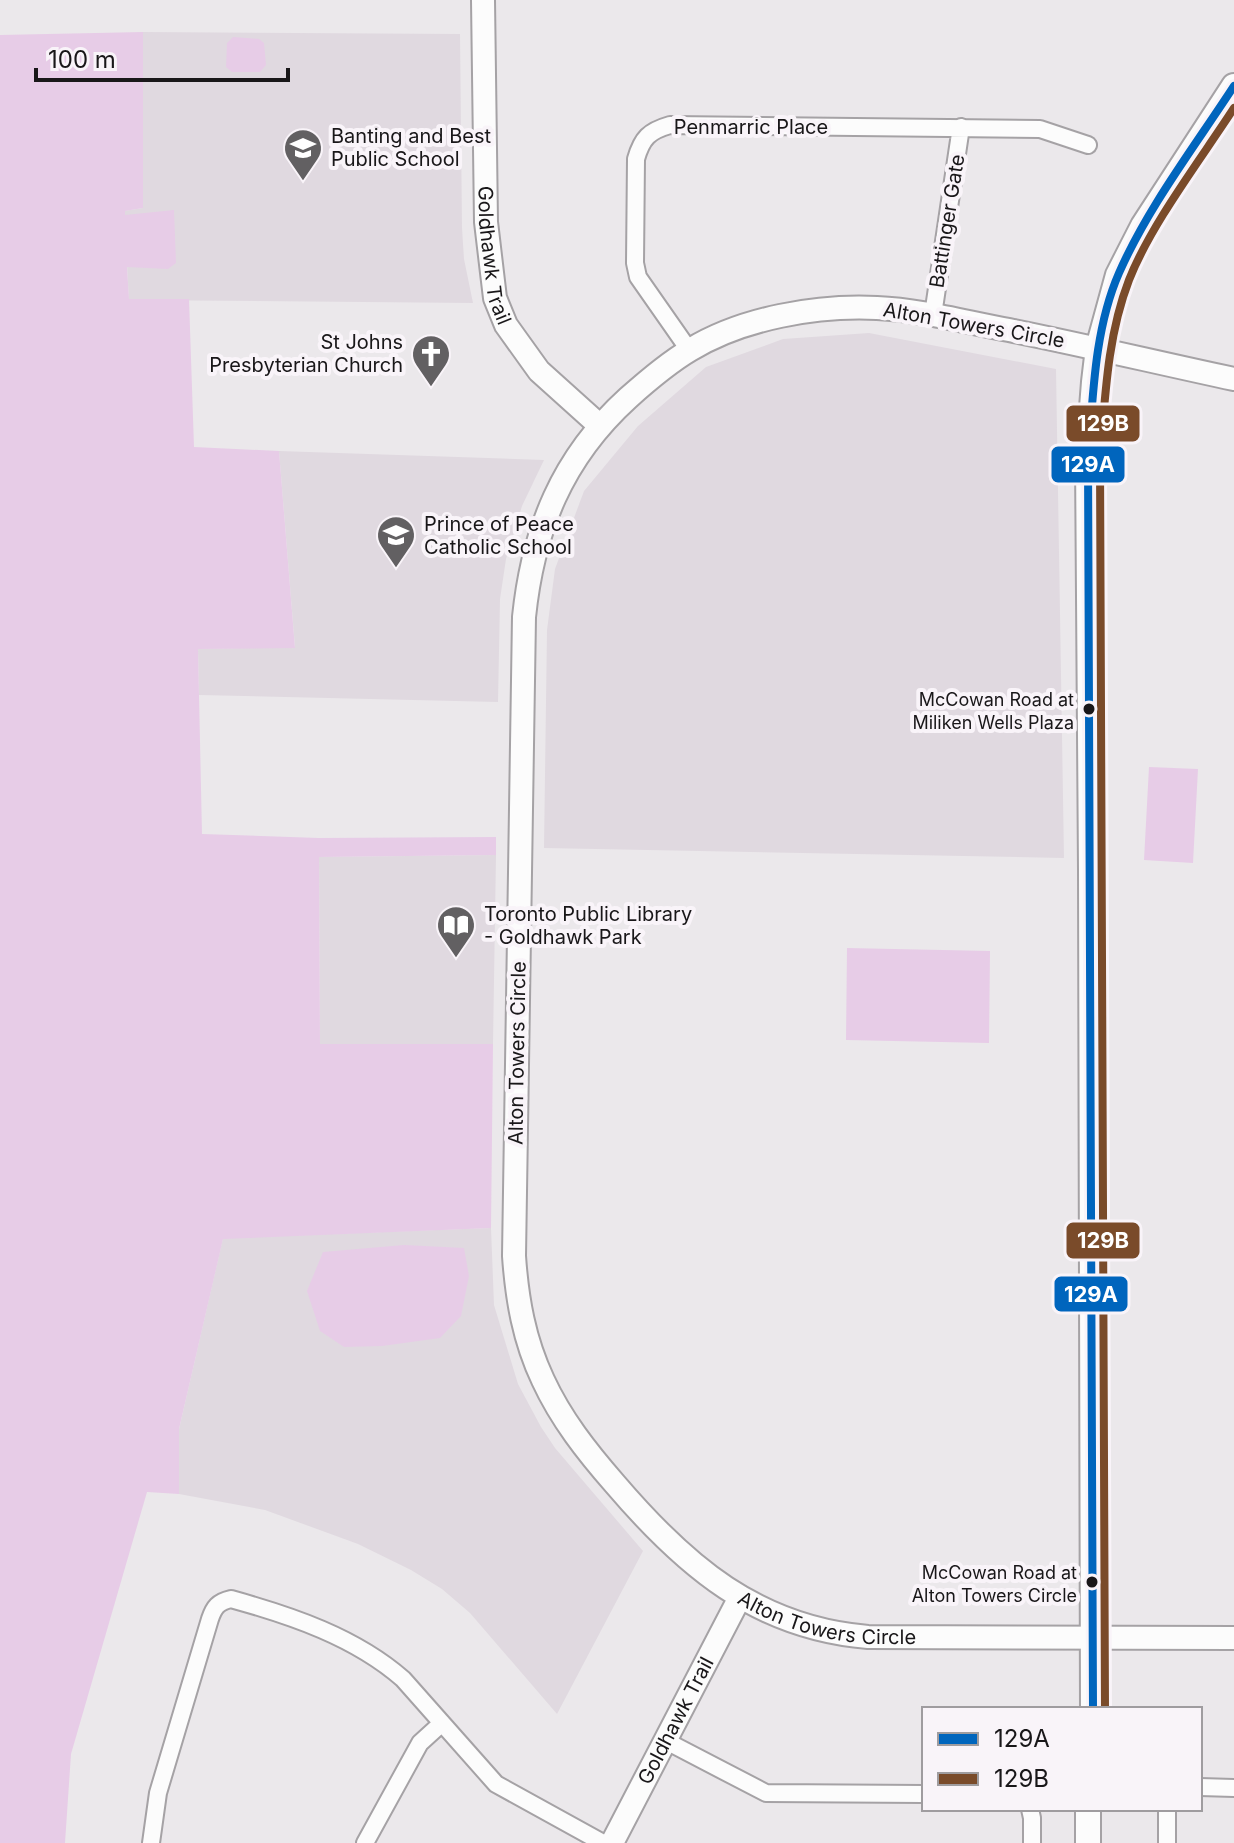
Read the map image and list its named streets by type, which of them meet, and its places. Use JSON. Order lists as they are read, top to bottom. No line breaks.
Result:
{"streets":{"street":["Penmarric Place","Battinger Gate","Goldhawk Trail","Alton Towers Circle"]},"crossings":[["Penmarric Place","Battinger Gate"],["Penmarric Place","Alton Towers Circle"],["Battinger Gate","Alton Towers Circle"],["Goldhawk Trail","Alton Towers Circle"]],"places":{"school or university":["Banting and Best Public School","Prince of Peace Catholic School"],"church":["St Johns Presbyterian Church"],"other":["McCowan Road at Miliken Wells Plaza","McCowan Road at Alton Towers Circle"],"library":["Toronto Public Library - Goldhawk Park"]},"lines":["transit line 129A","transit line 129B"],"legend":["129A","129B"],"scale_bar":"100 m"}
